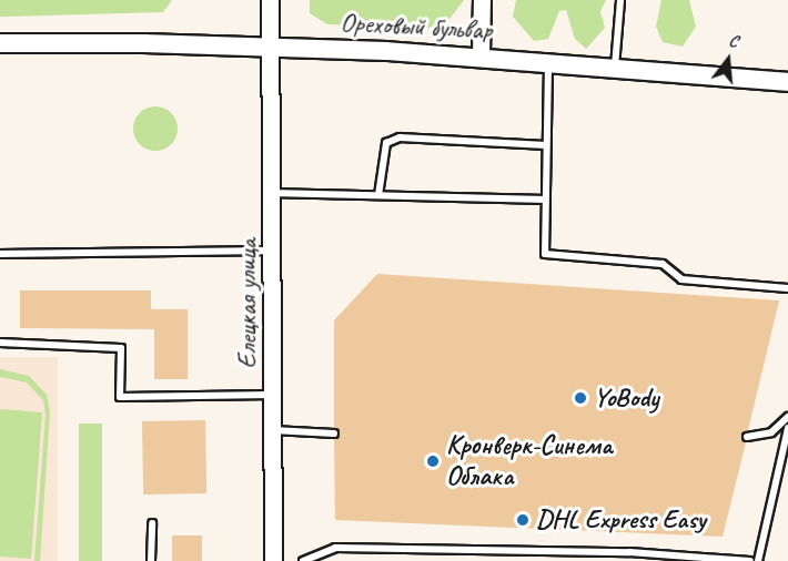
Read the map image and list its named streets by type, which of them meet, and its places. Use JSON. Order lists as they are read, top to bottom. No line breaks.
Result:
{"streets":{"main road":["Ореховый бульвар"],"street":["Елецкая улица"]},"crossings":[["Ореховый бульвар","Елецкая улица"]],"places":["YoBody","Кронверк-Синема Облака","DHL Express Easy"],"north":"top"}
